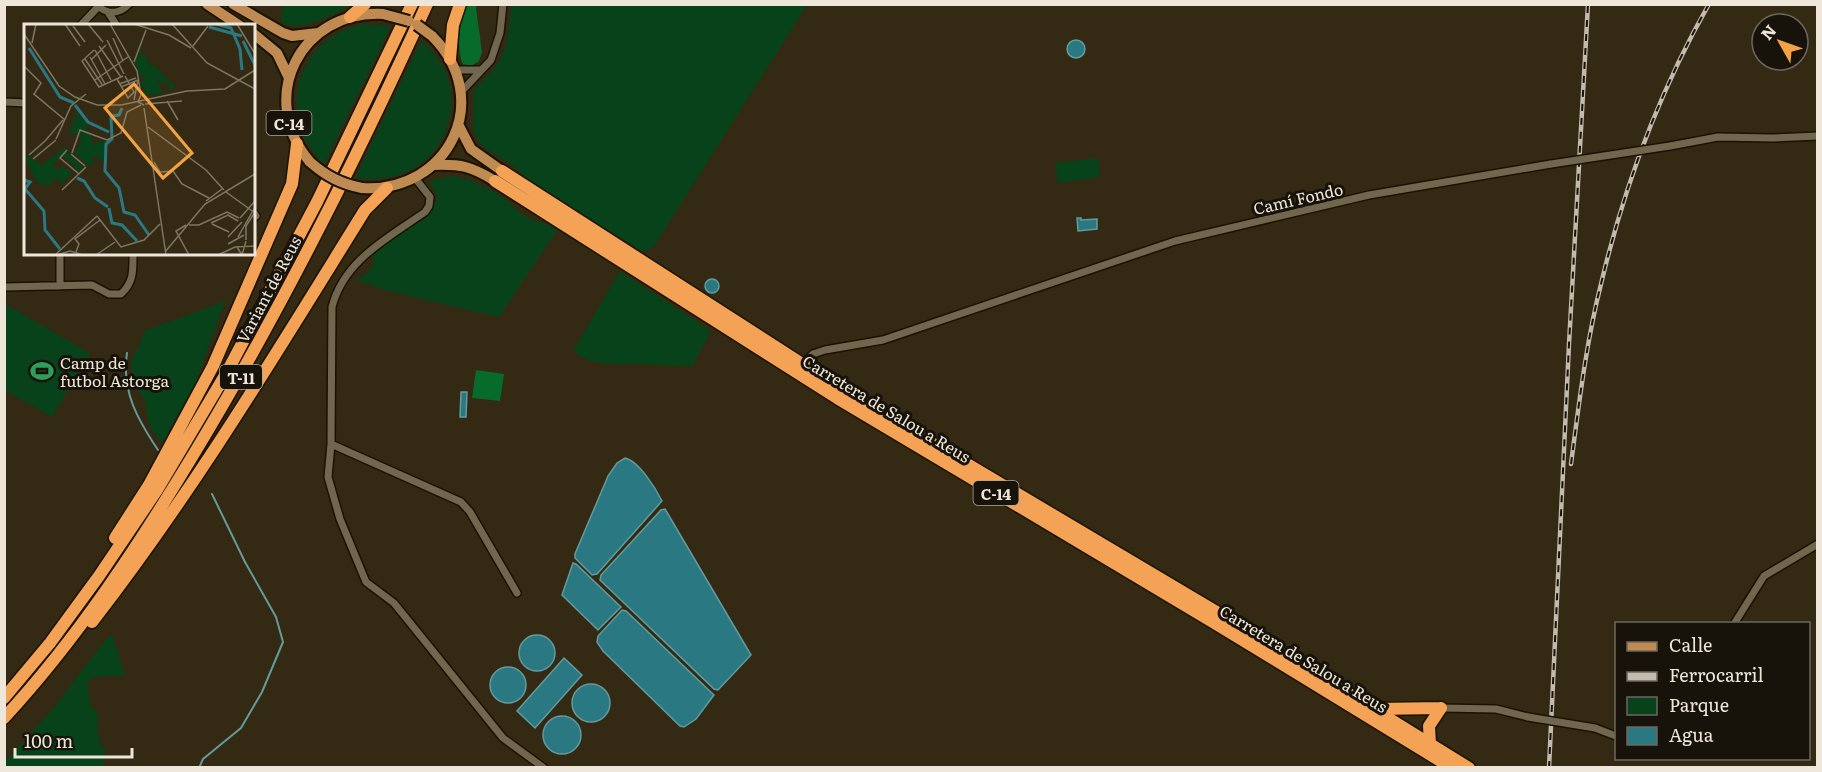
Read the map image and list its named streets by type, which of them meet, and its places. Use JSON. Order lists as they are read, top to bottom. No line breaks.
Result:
{"streets":{"highway":["C-14","Variant de Reus","T-11","Carretera de Salou a Reus"],"street":["Camí Fondo"]},"crossings":[["C-14","Camí Fondo"],["C-14","Carretera de Salou a Reus"]],"places":{"sports":["Camp de futbol Astorga"]},"legend":["Calle","Ferrocarril","Parque","Agua"],"scale_bar":"100 m","north":"top left"}
